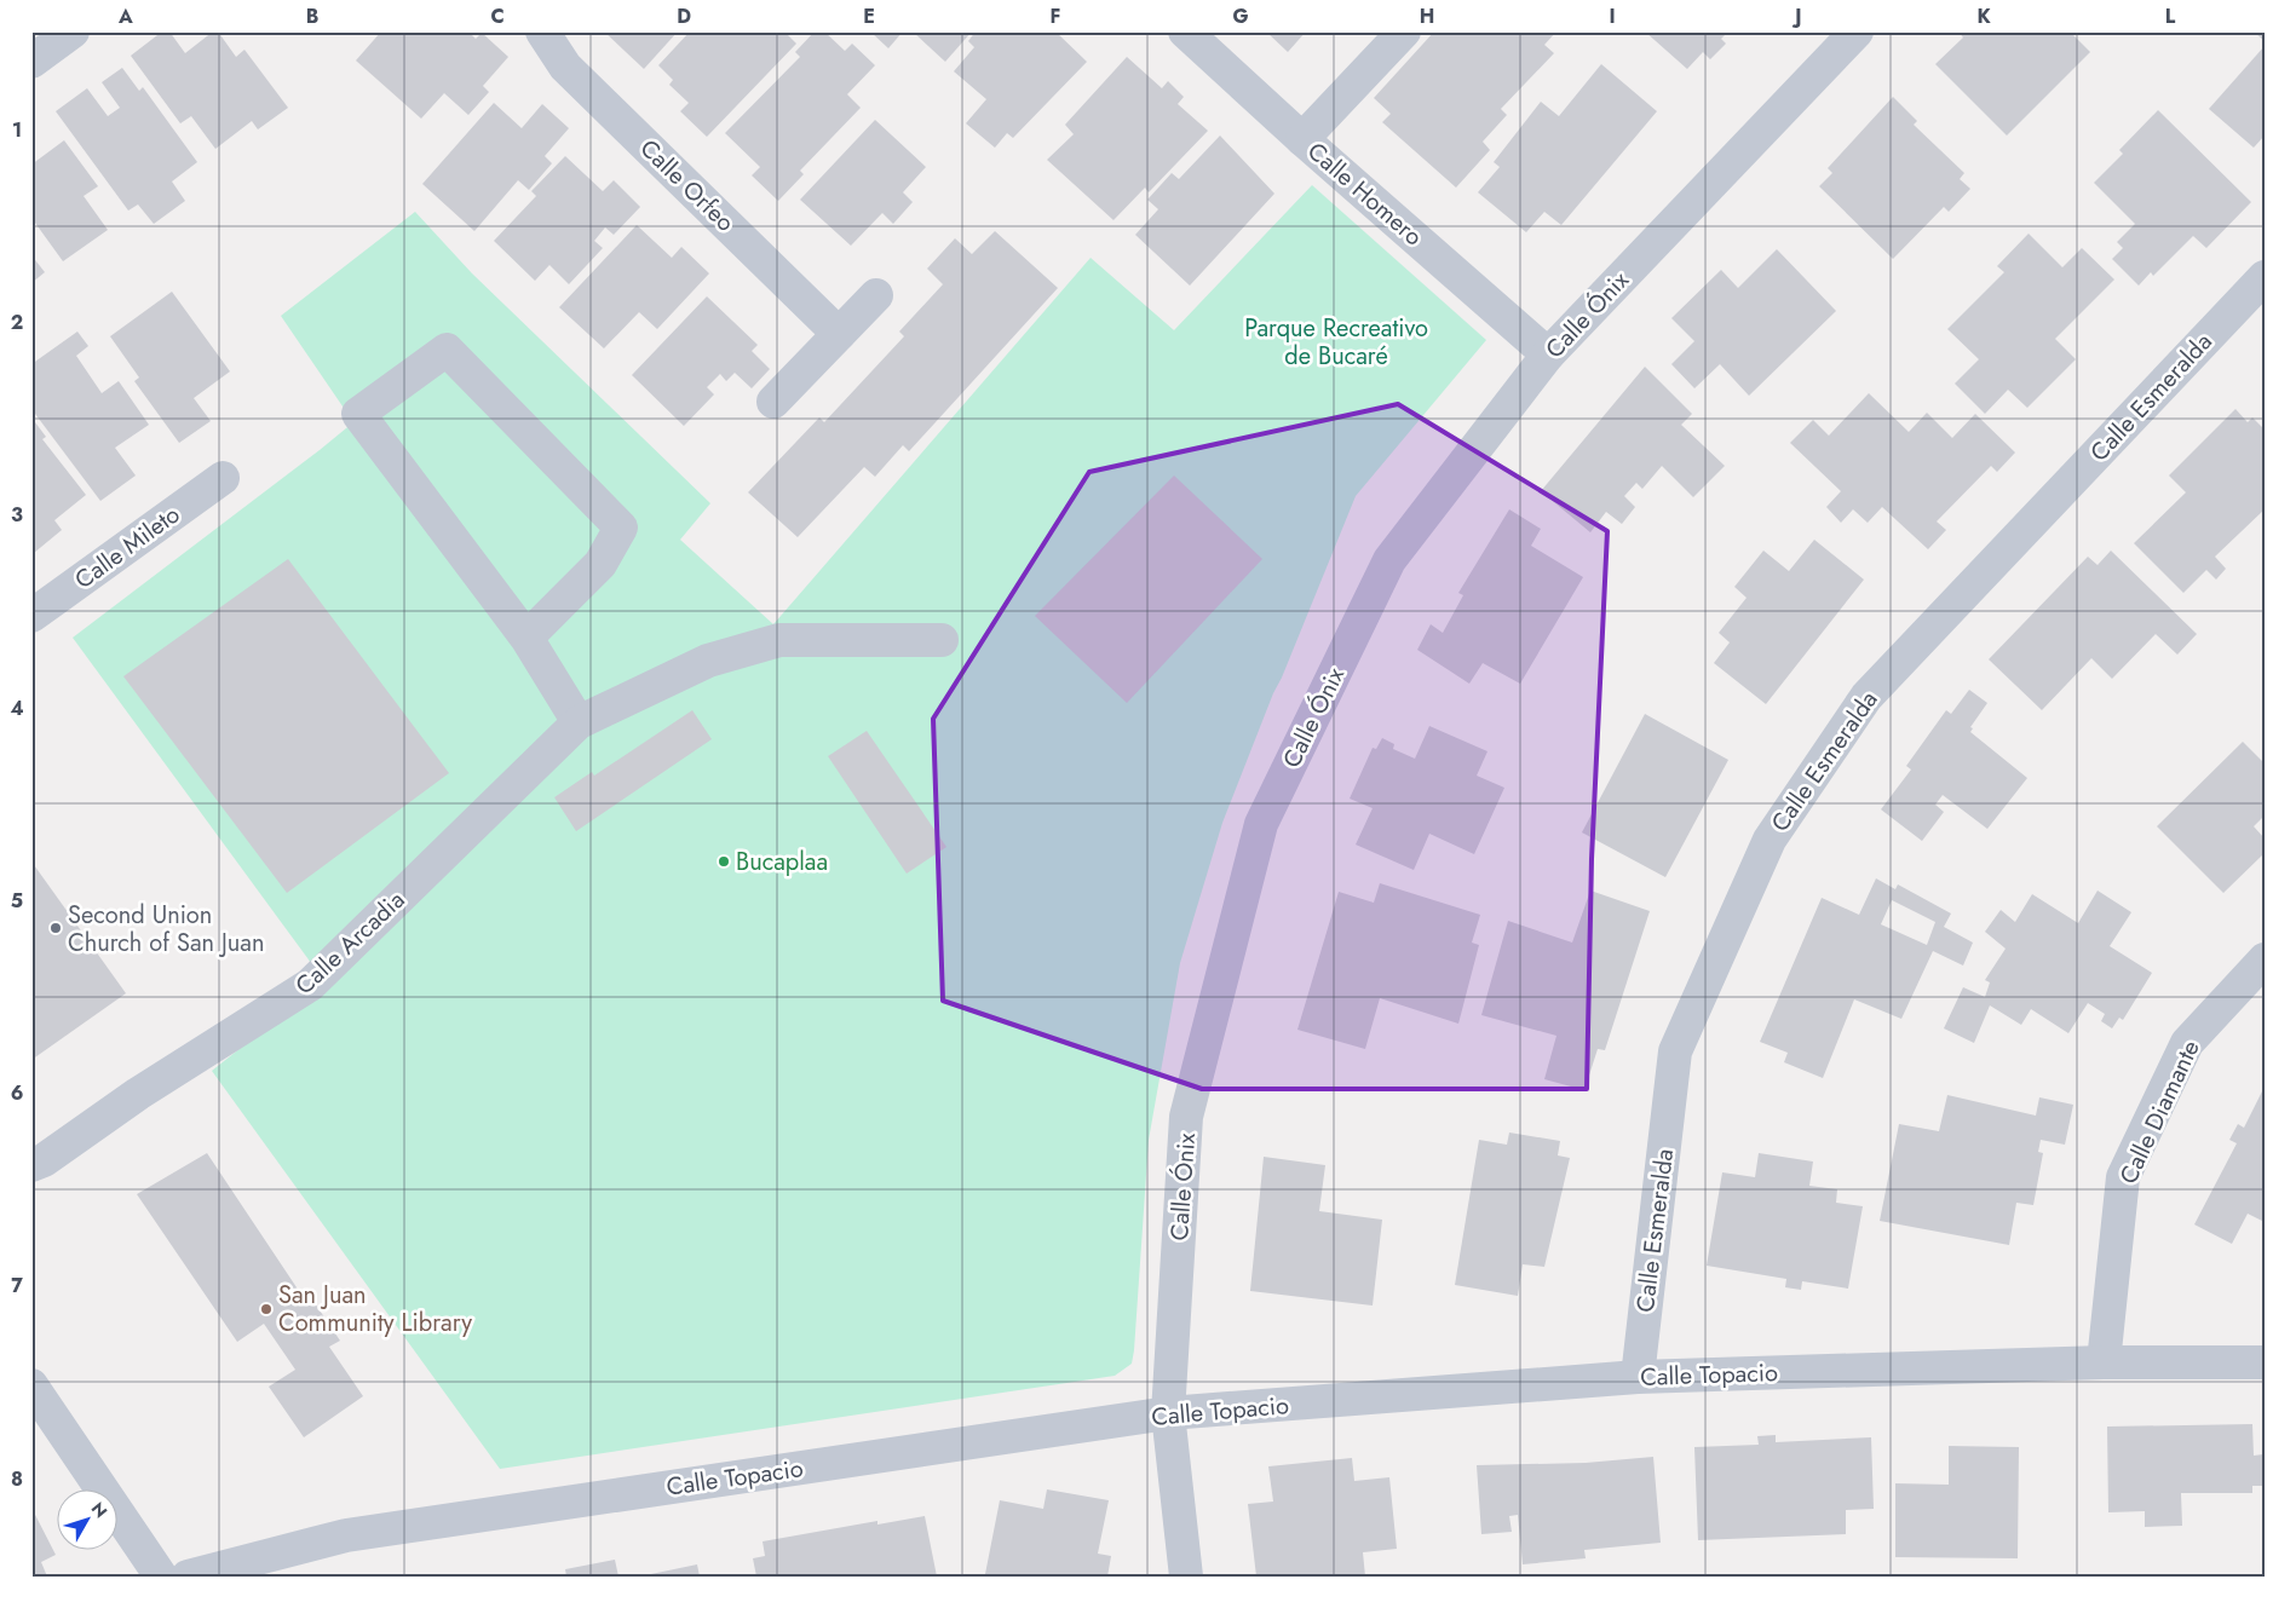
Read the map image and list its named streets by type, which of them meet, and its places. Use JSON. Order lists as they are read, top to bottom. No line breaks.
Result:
{"streets":{"street":["Calle Orfeo","Calle Homero","Calle Ónix","Calle Esmeralda","Calle Mileto","Calle Arcadia","Calle Diamante","Calle Topacio"]},"crossings":[["Calle Homero","Calle Ónix"],["Calle Ónix","Calle Topacio"],["Calle Esmeralda","Calle Topacio"],["Calle Diamante","Calle Topacio"]],"parks":["Parque Recreativo de Bucaré"],"places":["Bucaplaa","Second Union Church of San Juan","San Juan Community Library"],"north":"top right","grid":{"columns":["A","B","C","D","E","F","G","H","I","J","K","L"],"rows":["1","2","3","4","5","6","7","8"]}}
